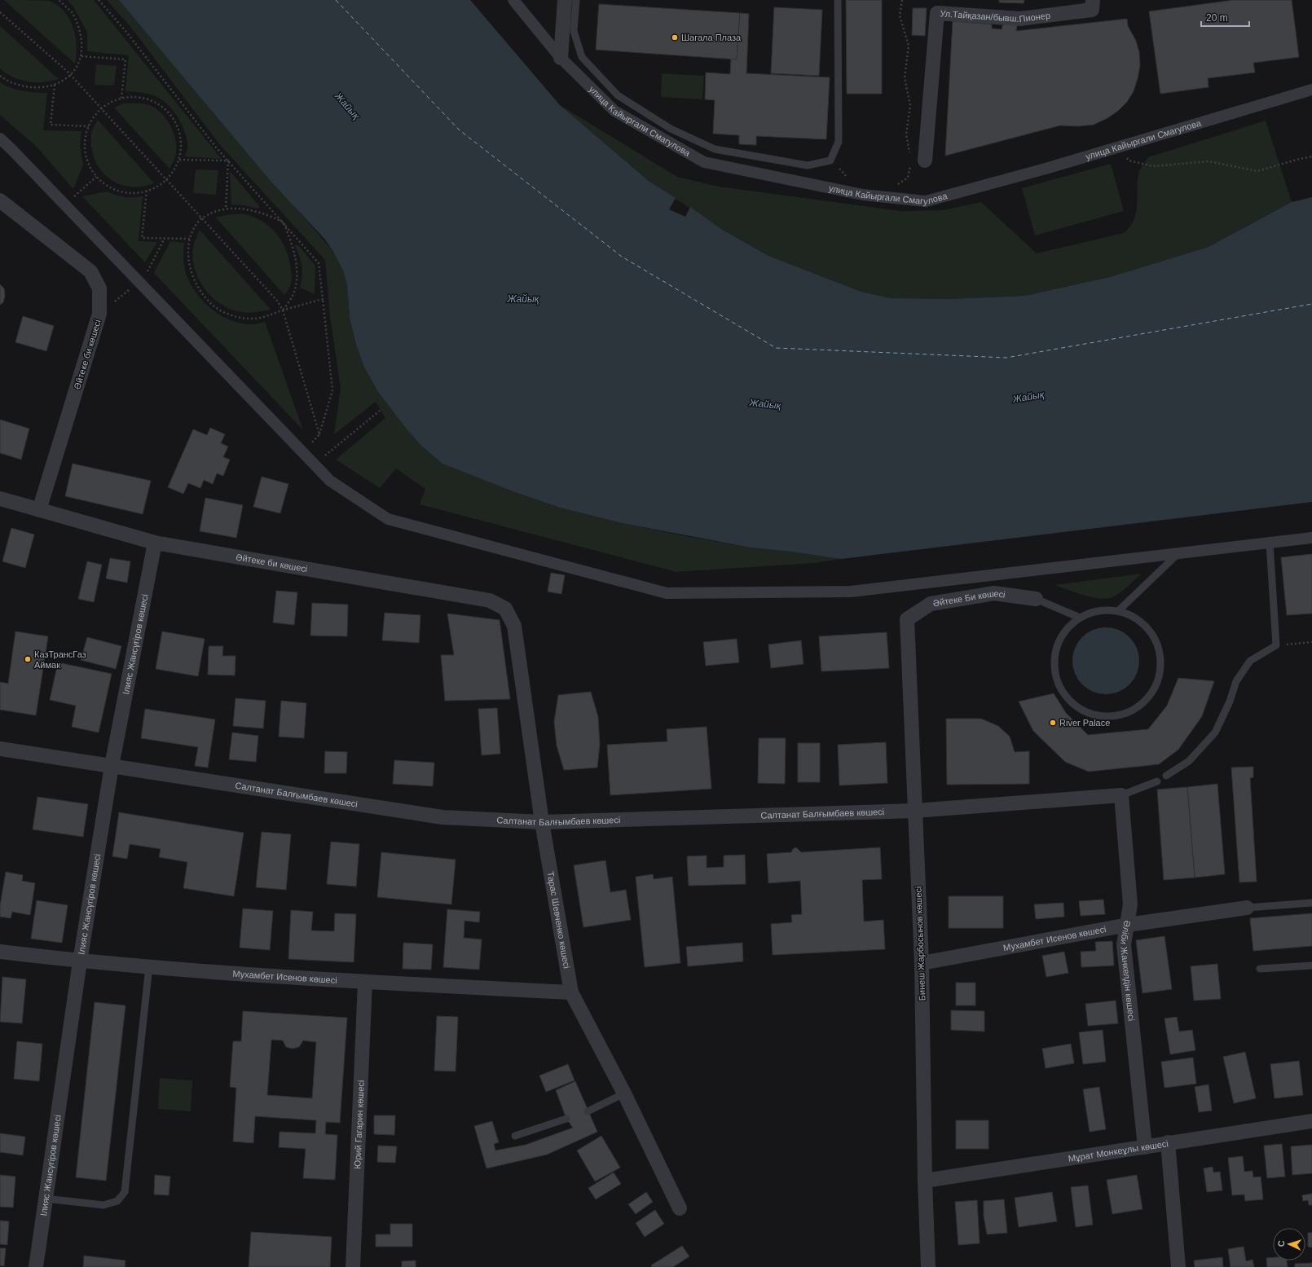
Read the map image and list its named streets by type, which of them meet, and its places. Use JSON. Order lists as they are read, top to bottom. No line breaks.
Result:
{"streets":{"street":["Ул.Тайқазан/бывш.Пионер","улица Кайыргали Смагулова","Әйтеке би көшесі","Әйтеке Би көшесі","Ілияс Жансүгіров көшесі","Салтанат Балғымбаев көшесі","Тарас Шевченко көшесі","Мухамбет Исенов көшесі","Бинеш Жарбосынов көшесі","Әліби Жанкелдін көшесі","Юрий Гагарин көшесі","Мұрат Монкеұлы көшесі"]},"crossings":[["Әйтеке би көшесі","Ілияс Жансүгіров көшесі"],["Әйтеке би көшесі","Тарас Шевченко көшесі"],["Әйтеке Би көшесі","Бинеш Жарбосынов көшесі"],["Ілияс Жансүгіров көшесі","Салтанат Балғымбаев көшесі"],["Ілияс Жансүгіров көшесі","Мухамбет Исенов көшесі"],["Салтанат Балғымбаев көшесі","Тарас Шевченко көшесі"],["Салтанат Балғымбаев көшесі","Бинеш Жарбосынов көшесі"],["Салтанат Балғымбаев көшесі","Әліби Жанкелдін көшесі"],["Тарас Шевченко көшесі","Мухамбет Исенов көшесі"],["Мухамбет Исенов көшесі","Бинеш Жарбосынов көшесі"],["Мухамбет Исенов көшесі","Әліби Жанкелдін көшесі"],["Мухамбет Исенов көшесі","Юрий Гагарин көшесі"],["Бинеш Жарбосынов көшесі","Мұрат Монкеұлы көшесі"],["Әліби Жанкелдін көшесі","Мұрат Монкеұлы көшесі"]],"water":["Жайық"],"places":["Шагала Плаза","КазТрансГаз Аймак","River Palace"],"scale_bar":"20 m","north":"left"}
